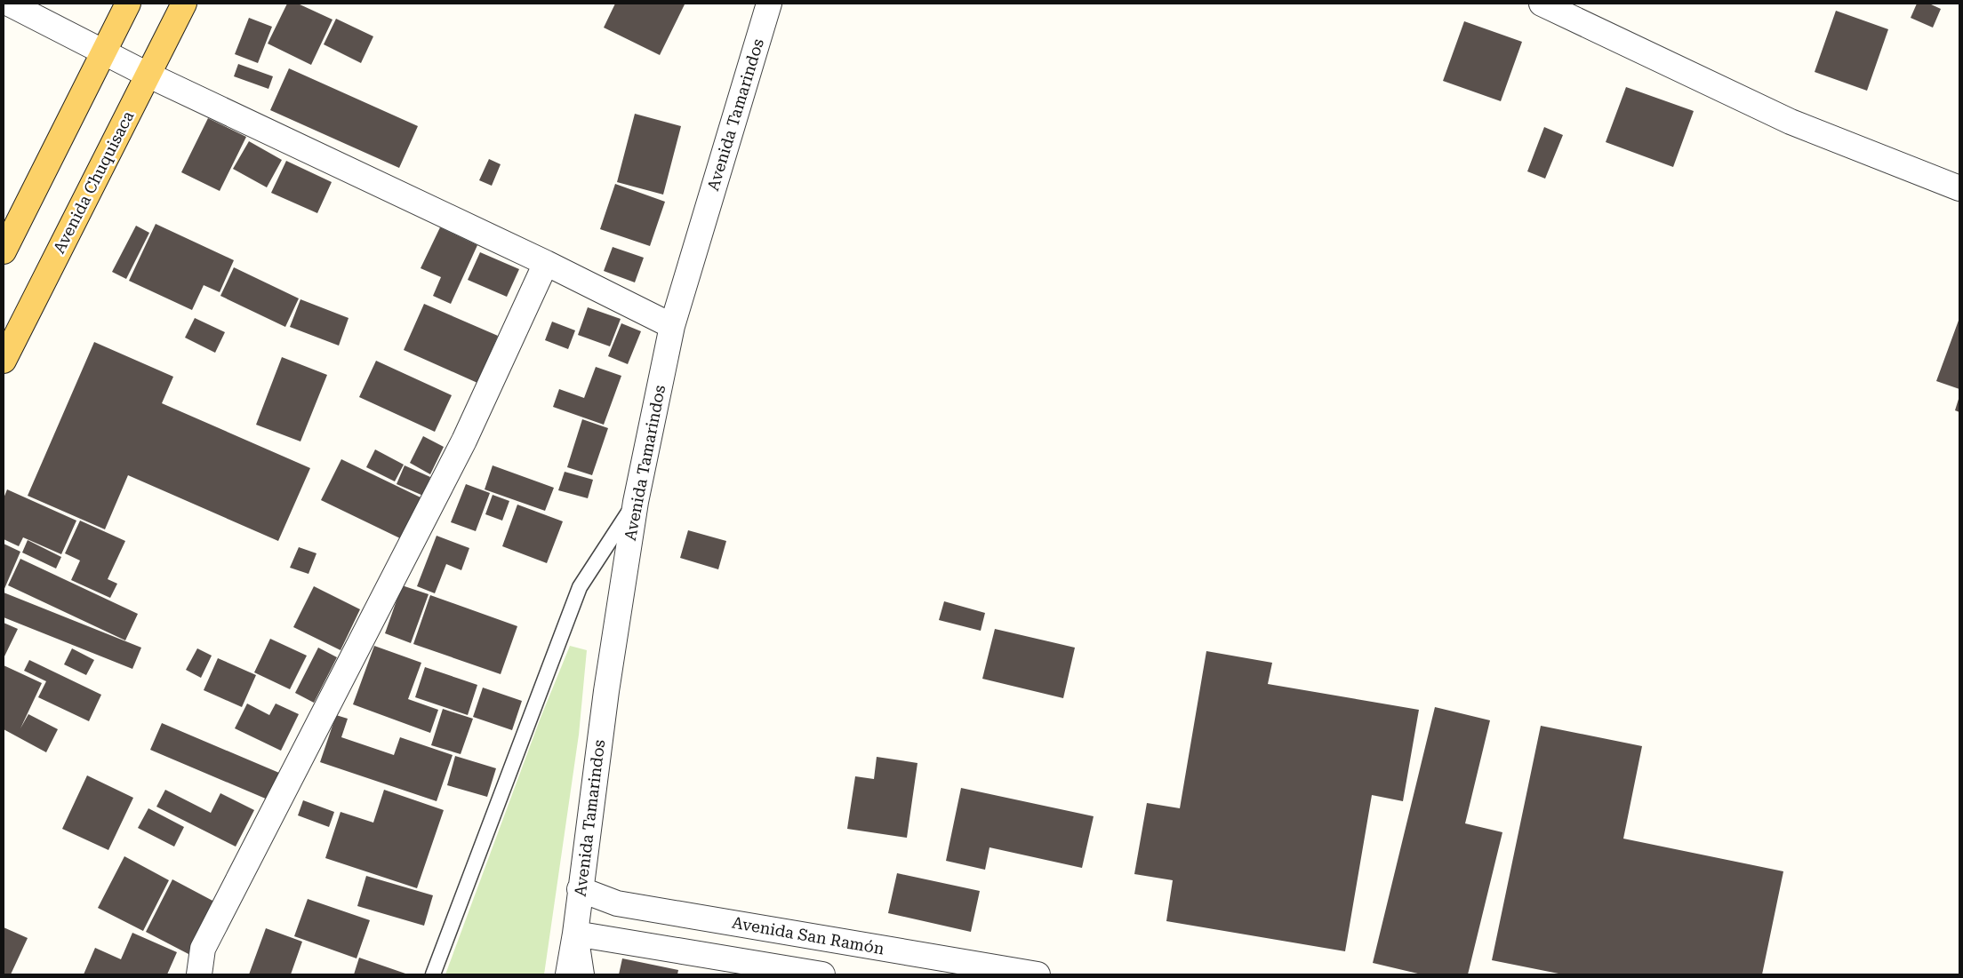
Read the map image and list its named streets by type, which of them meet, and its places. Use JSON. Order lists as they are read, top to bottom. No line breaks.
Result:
{"streets":{"main road":["Avenida Chuquisaca"],"street":["Avenida Tamarindos","Avenida San Ramón"]},"crossings":[["Avenida Tamarindos","Avenida San Ramón"]]}
